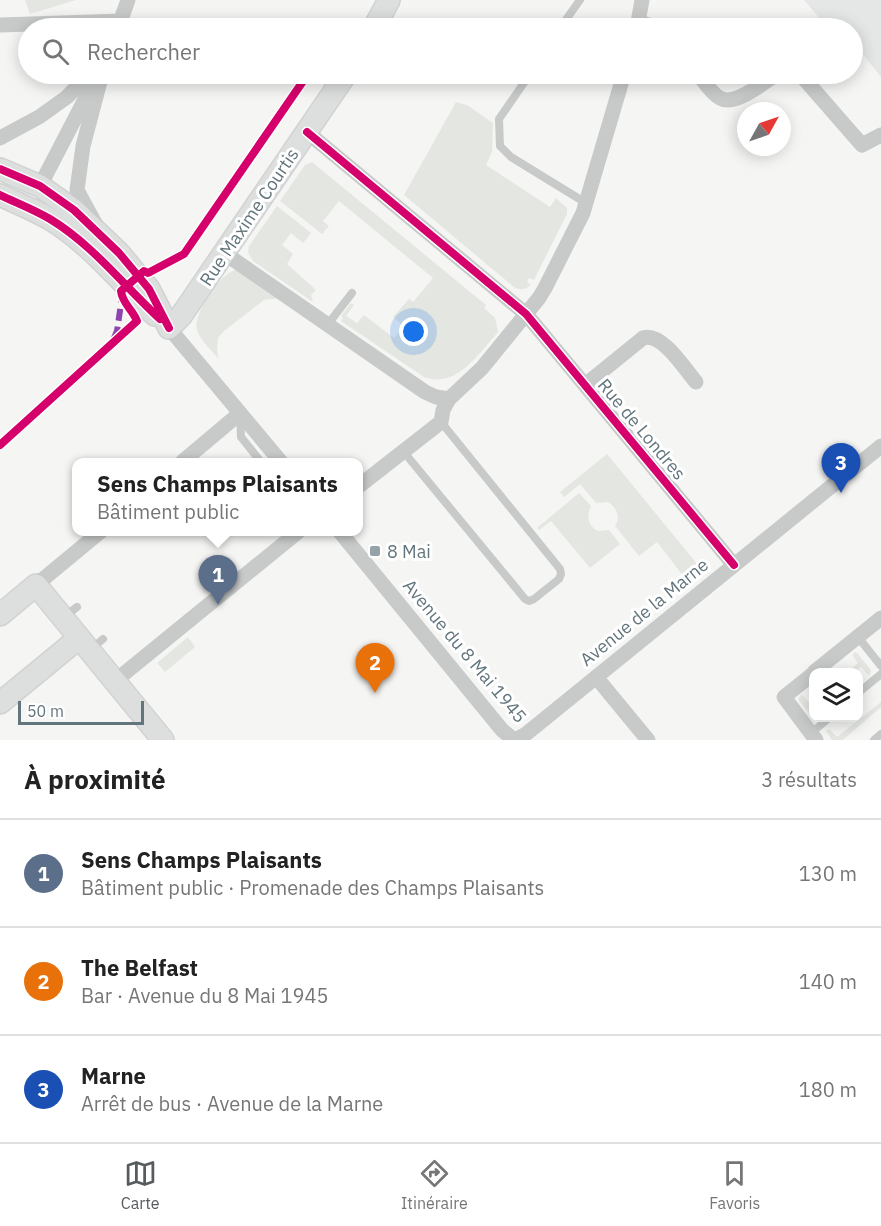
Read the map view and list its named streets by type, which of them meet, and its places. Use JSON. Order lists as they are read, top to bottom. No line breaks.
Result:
{"streets":{"street":["Rue Maxime Courtis","Rue de Londres","Avenue de la Marne","Avenue du 8 Mai 1945"]},"crossings":[["Rue Maxime Courtis","Rue de Londres"],["Rue de Londres","Avenue de la Marne"],["Avenue de la Marne","Avenue du 8 Mai 1945"]],"places":{"transit":["8 Mai"]},"scale_bar":"50 m","north":"top right","page":{"search":"Rechercher","pins":["3","1","2"],"popup":["Sens Champs Plaisants","Bâtiment public"],"scale":"50 m","heading":["À proximité","3 résultats"],"list":[{"mark":"1","name":"Sens Champs Plaisants","note":"Bâtiment public · Promenade des Champs Plaisants","value":"130 m"},{"mark":"2","name":"The Belfast","note":"Bar · Avenue du 8 Mai 1945","value":"140 m"},{"mark":"3","name":"Marne","note":"Arrêt de bus · Avenue de la Marne","value":"180 m"}],"nav":["Carte","Itinéraire","Favoris"]}}
